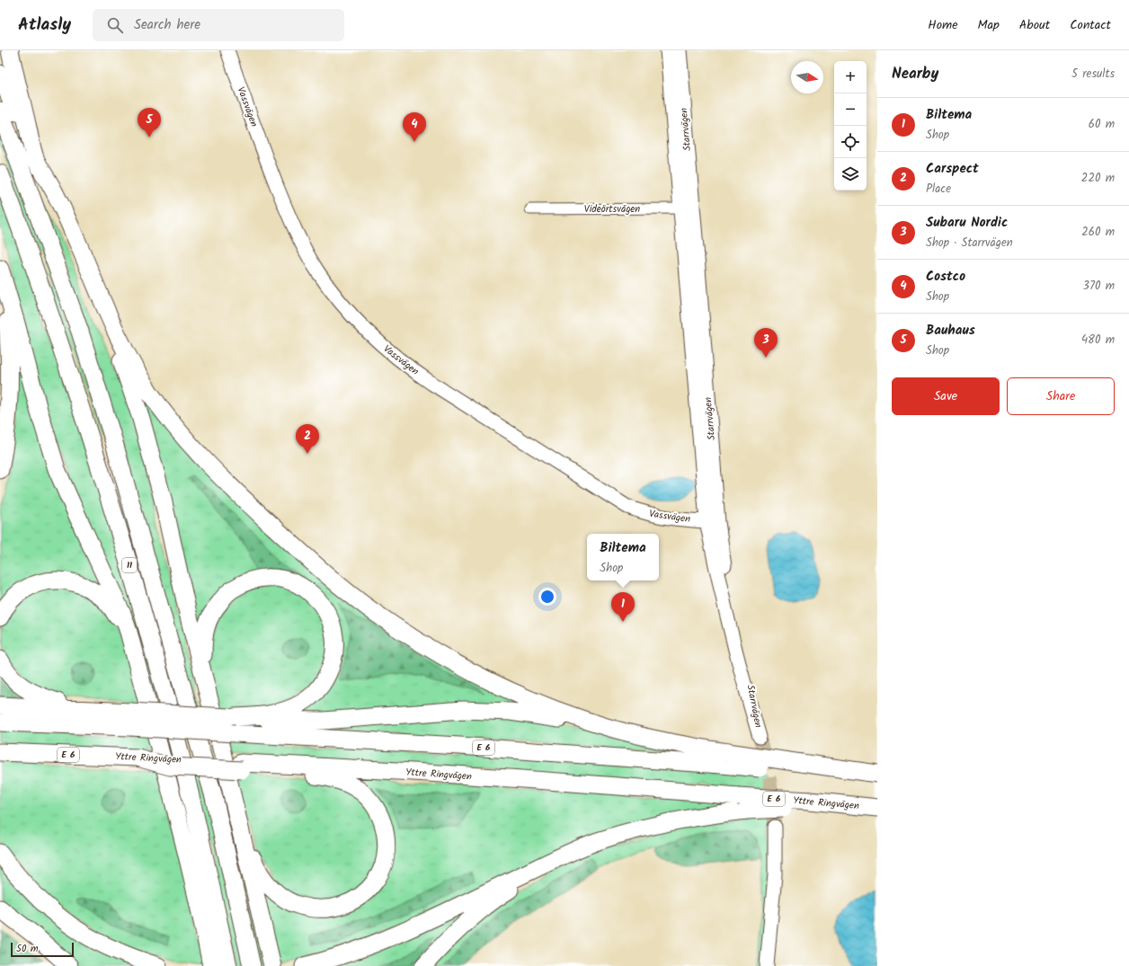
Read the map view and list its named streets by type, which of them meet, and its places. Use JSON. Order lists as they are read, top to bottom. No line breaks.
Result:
{"streets":{"highway":["11","E 6","Yttre Ringvägen"],"street":["Vassvägen","Starrvägen","Videörtsvägen"]},"crossings":[["Vassvägen","Starrvägen"],["Starrvägen","Videörtsvägen"]],"scale_bar":"50 m","north":"right","page":{"header":"Atlasly","search":"Search here","nav":["Home","Map","About","Contact"],"heading":["Nearby","5 results"],"map_buttons":["+","−"],"list":[{"mark":"1","name":"Biltema","note":"Shop","value":"60 m"},{"mark":"2","name":"Carspect","note":"Place","value":"220 m"},{"mark":"3","name":"Subaru Nordic","note":"Shop · Starrvägen","value":"260 m"},{"mark":"4","name":"Costco","note":"Shop","value":"370 m"},{"mark":"5","name":"Bauhaus","note":"Shop","value":"480 m"}],"pins":["5","4","3","2","1"],"buttons":["Save","Share"],"popup":["Biltema","Shop"],"scale":"50 m"}}
